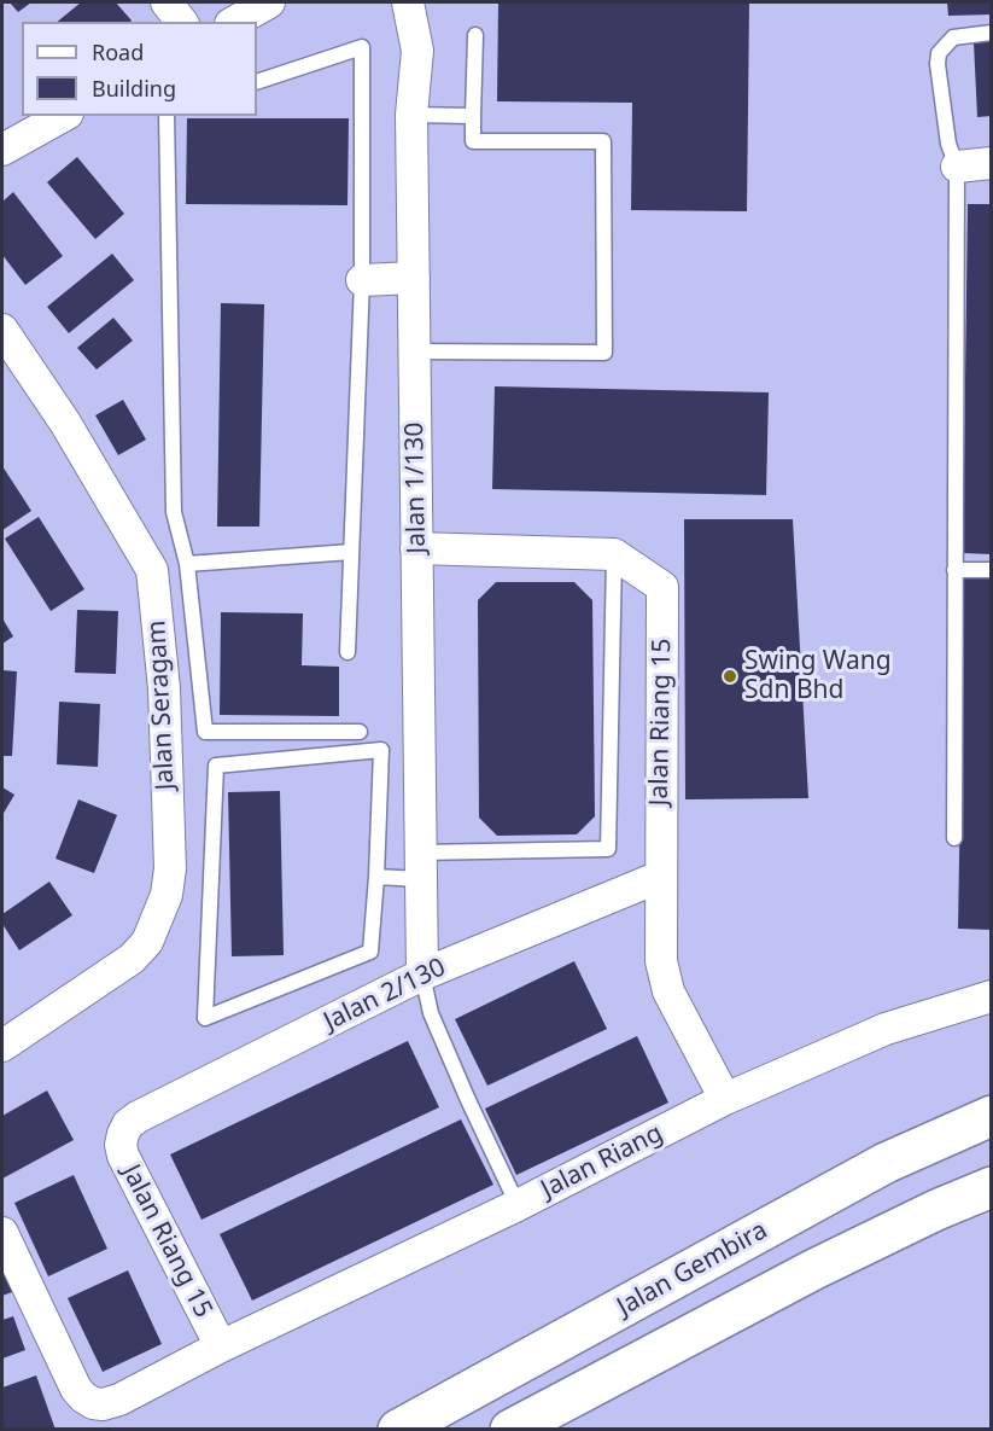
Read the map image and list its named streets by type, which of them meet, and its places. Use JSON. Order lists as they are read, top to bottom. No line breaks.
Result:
{"streets":{"main road":["Jalan Gembira"],"street":["Jalan 1/130","Jalan Seragam","Jalan Riang 15","Jalan 2/130","Jalan Riang"]},"crossings":[["Jalan 1/130","Jalan 2/130"],["Jalan Riang 15","Jalan 2/130"],["Jalan Riang 15","Jalan Riang"]],"places":["Swing Wang Sdn Bhd"],"legend":["Road","Building"]}
